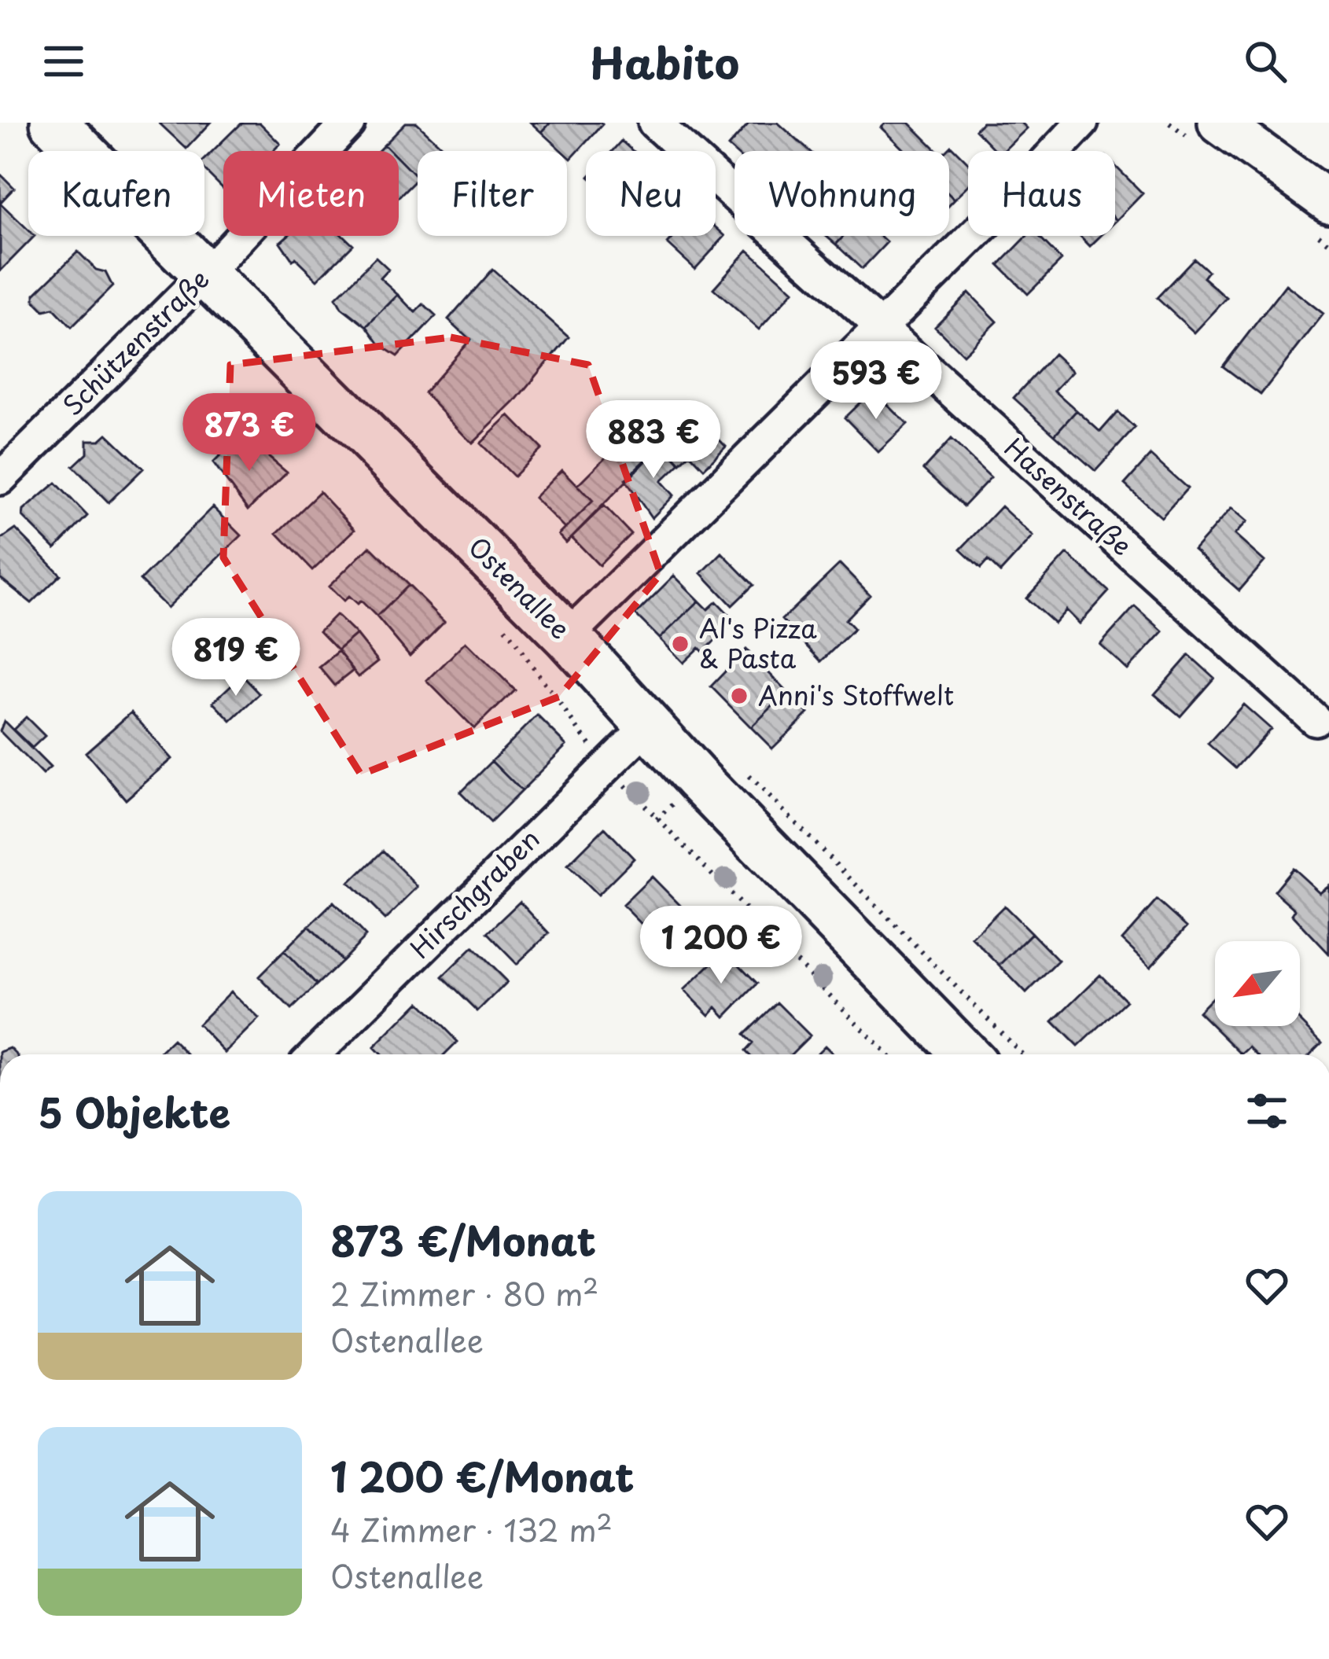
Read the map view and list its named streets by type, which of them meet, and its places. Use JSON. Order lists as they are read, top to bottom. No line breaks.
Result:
{"streets":{"main road":["Ostenallee"],"street":["Schützenstraße","Hasenstraße","Hirschgraben"]},"crossings":[["Schützenstraße","Ostenallee"],["Ostenallee","Hirschgraben"]],"places":["Al's Pizza & Pasta","Anni's Stoffwelt"],"north":"bottom left","page":{"header":"Habito","chip":["Kaufen","Mieten","Filter","Neu","Wohnung","Haus"],"price":["593 €","873 €","883 €","819 €","1 200 €"],"heading":"5 Objekte","list":[{"name":"873 €/Monat","note":"2 Zimmer · 80 m² · Ostenallee"},{"name":"1 200 €/Monat","note":"4 Zimmer · 132 m² · Ostenallee"}]}}
